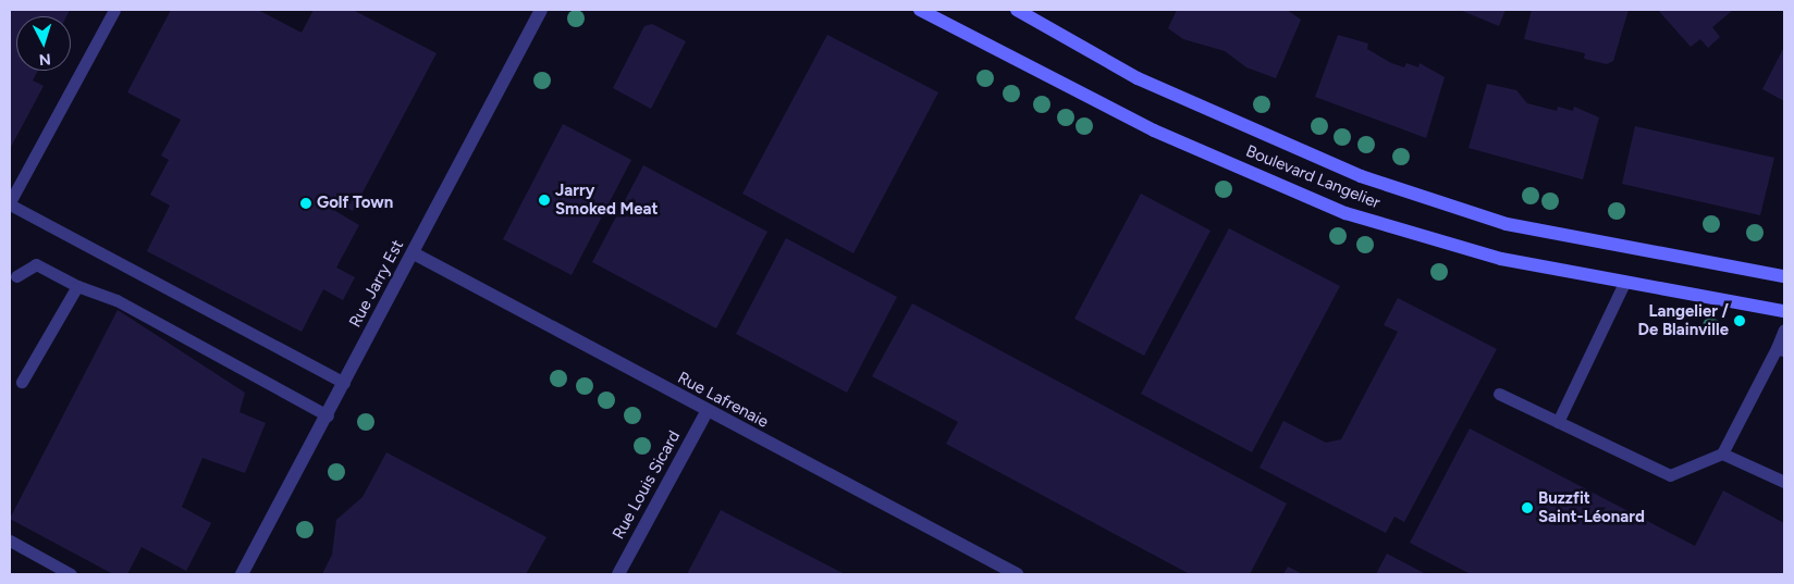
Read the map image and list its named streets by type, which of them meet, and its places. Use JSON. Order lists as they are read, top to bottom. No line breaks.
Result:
{"streets":{"main road":["Boulevard Langelier"],"street":["Rue Jarry Est","Rue Lafrenaie","Rue Louis Sicard"]},"crossings":[["Rue Jarry Est","Rue Lafrenaie"],["Rue Lafrenaie","Rue Louis Sicard"]],"places":["Jarry Smoked Meat","Golf Town","Langelier / De Blainville","Buzzfit Saint-Léonard"],"north":"bottom"}
